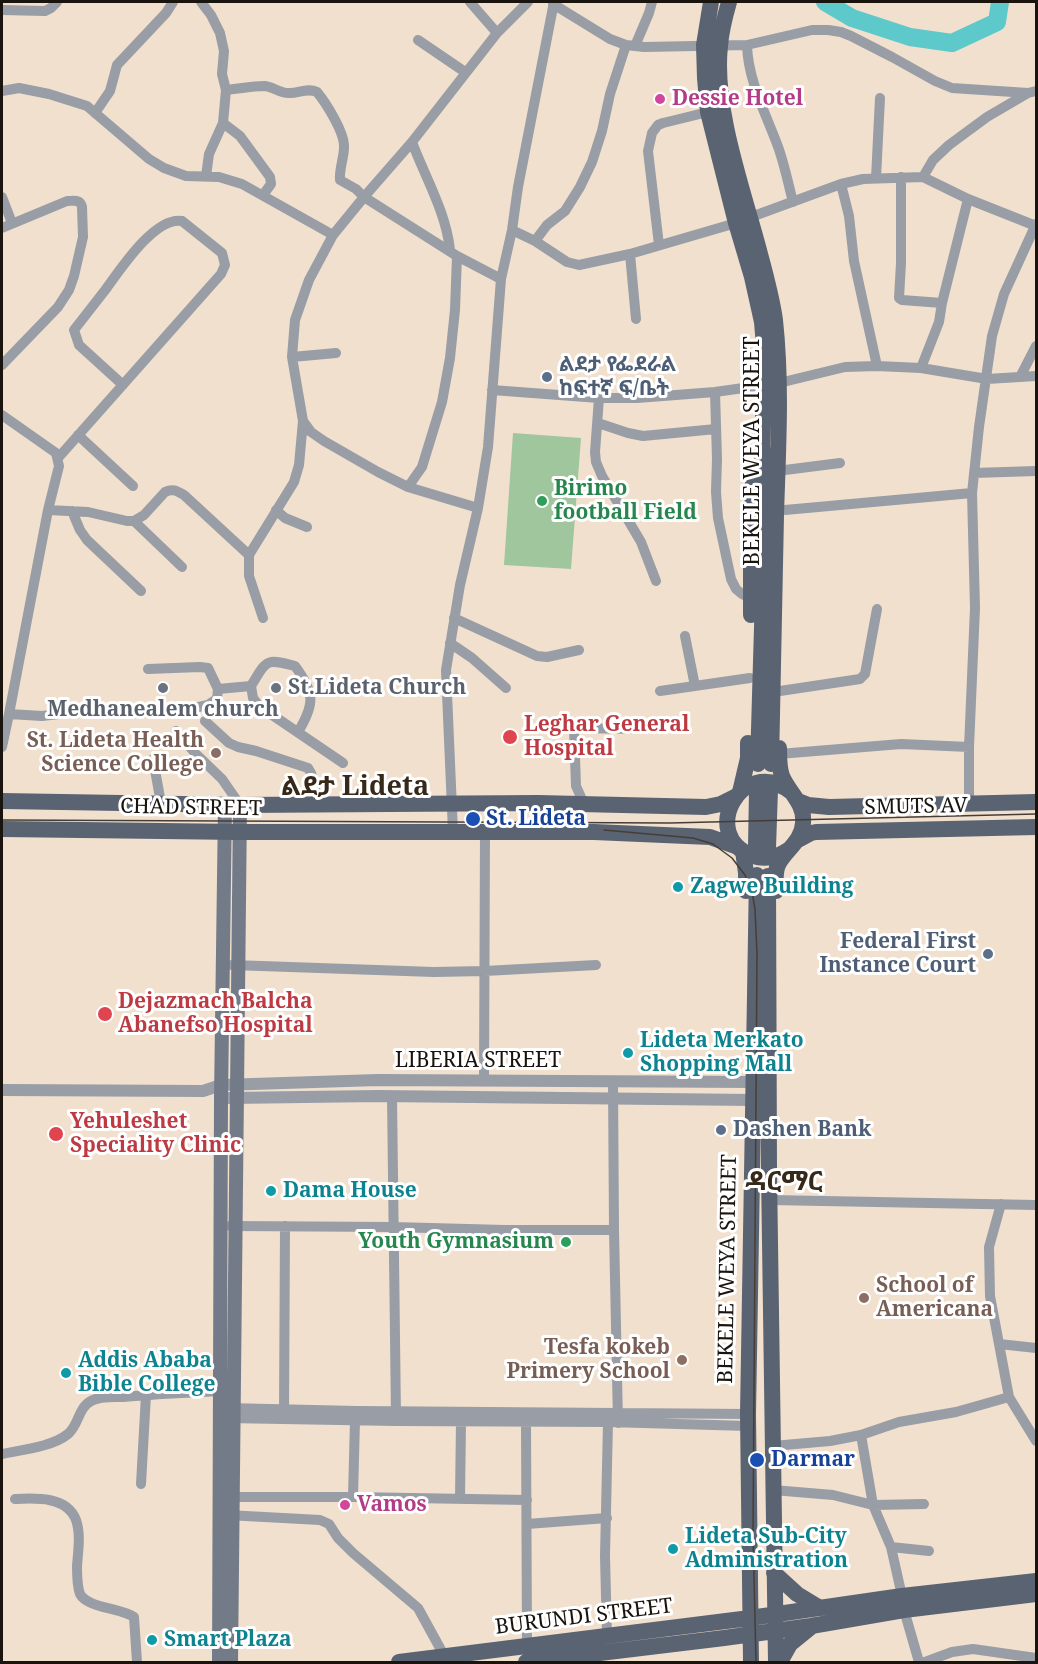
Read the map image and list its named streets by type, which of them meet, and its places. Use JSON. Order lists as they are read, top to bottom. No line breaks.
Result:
{"streets":{"main road":["BEKELE WEYA STREET","SMUTS AV","CHAD STREET","BURUNDI STREET"],"street":["LIBERIA STREET"]},"crossings":[["BEKELE WEYA STREET","LIBERIA STREET"],["BEKELE WEYA STREET","BURUNDI STREET"],["SMUTS AV","CHAD STREET"]],"districts":["ልደታ Lideta","ዳርማር"],"places":["Dessie Hotel","ልደታ የፌደራል ከፍተኛ ፍ/ቤት","Birimo football Field","Medhanealem church","St.Lideta Church","Leghar General Hospital","St. Lideta Health Science College","St. Lideta","Zagwe Building","Federal First Instance Court","Dejazmach Balcha Abanefso Hospital","Lideta Merkato Shopping Mall","Dashen Bank","Yehuleshet Speciality Clinic","Dama House","Youth Gymnasium","School of Americana","Tesfa kokeb Primery School","Addis Ababa Bible College","Darmar","Vamos","Lideta Sub-City Administration","Smart Plaza"]}
